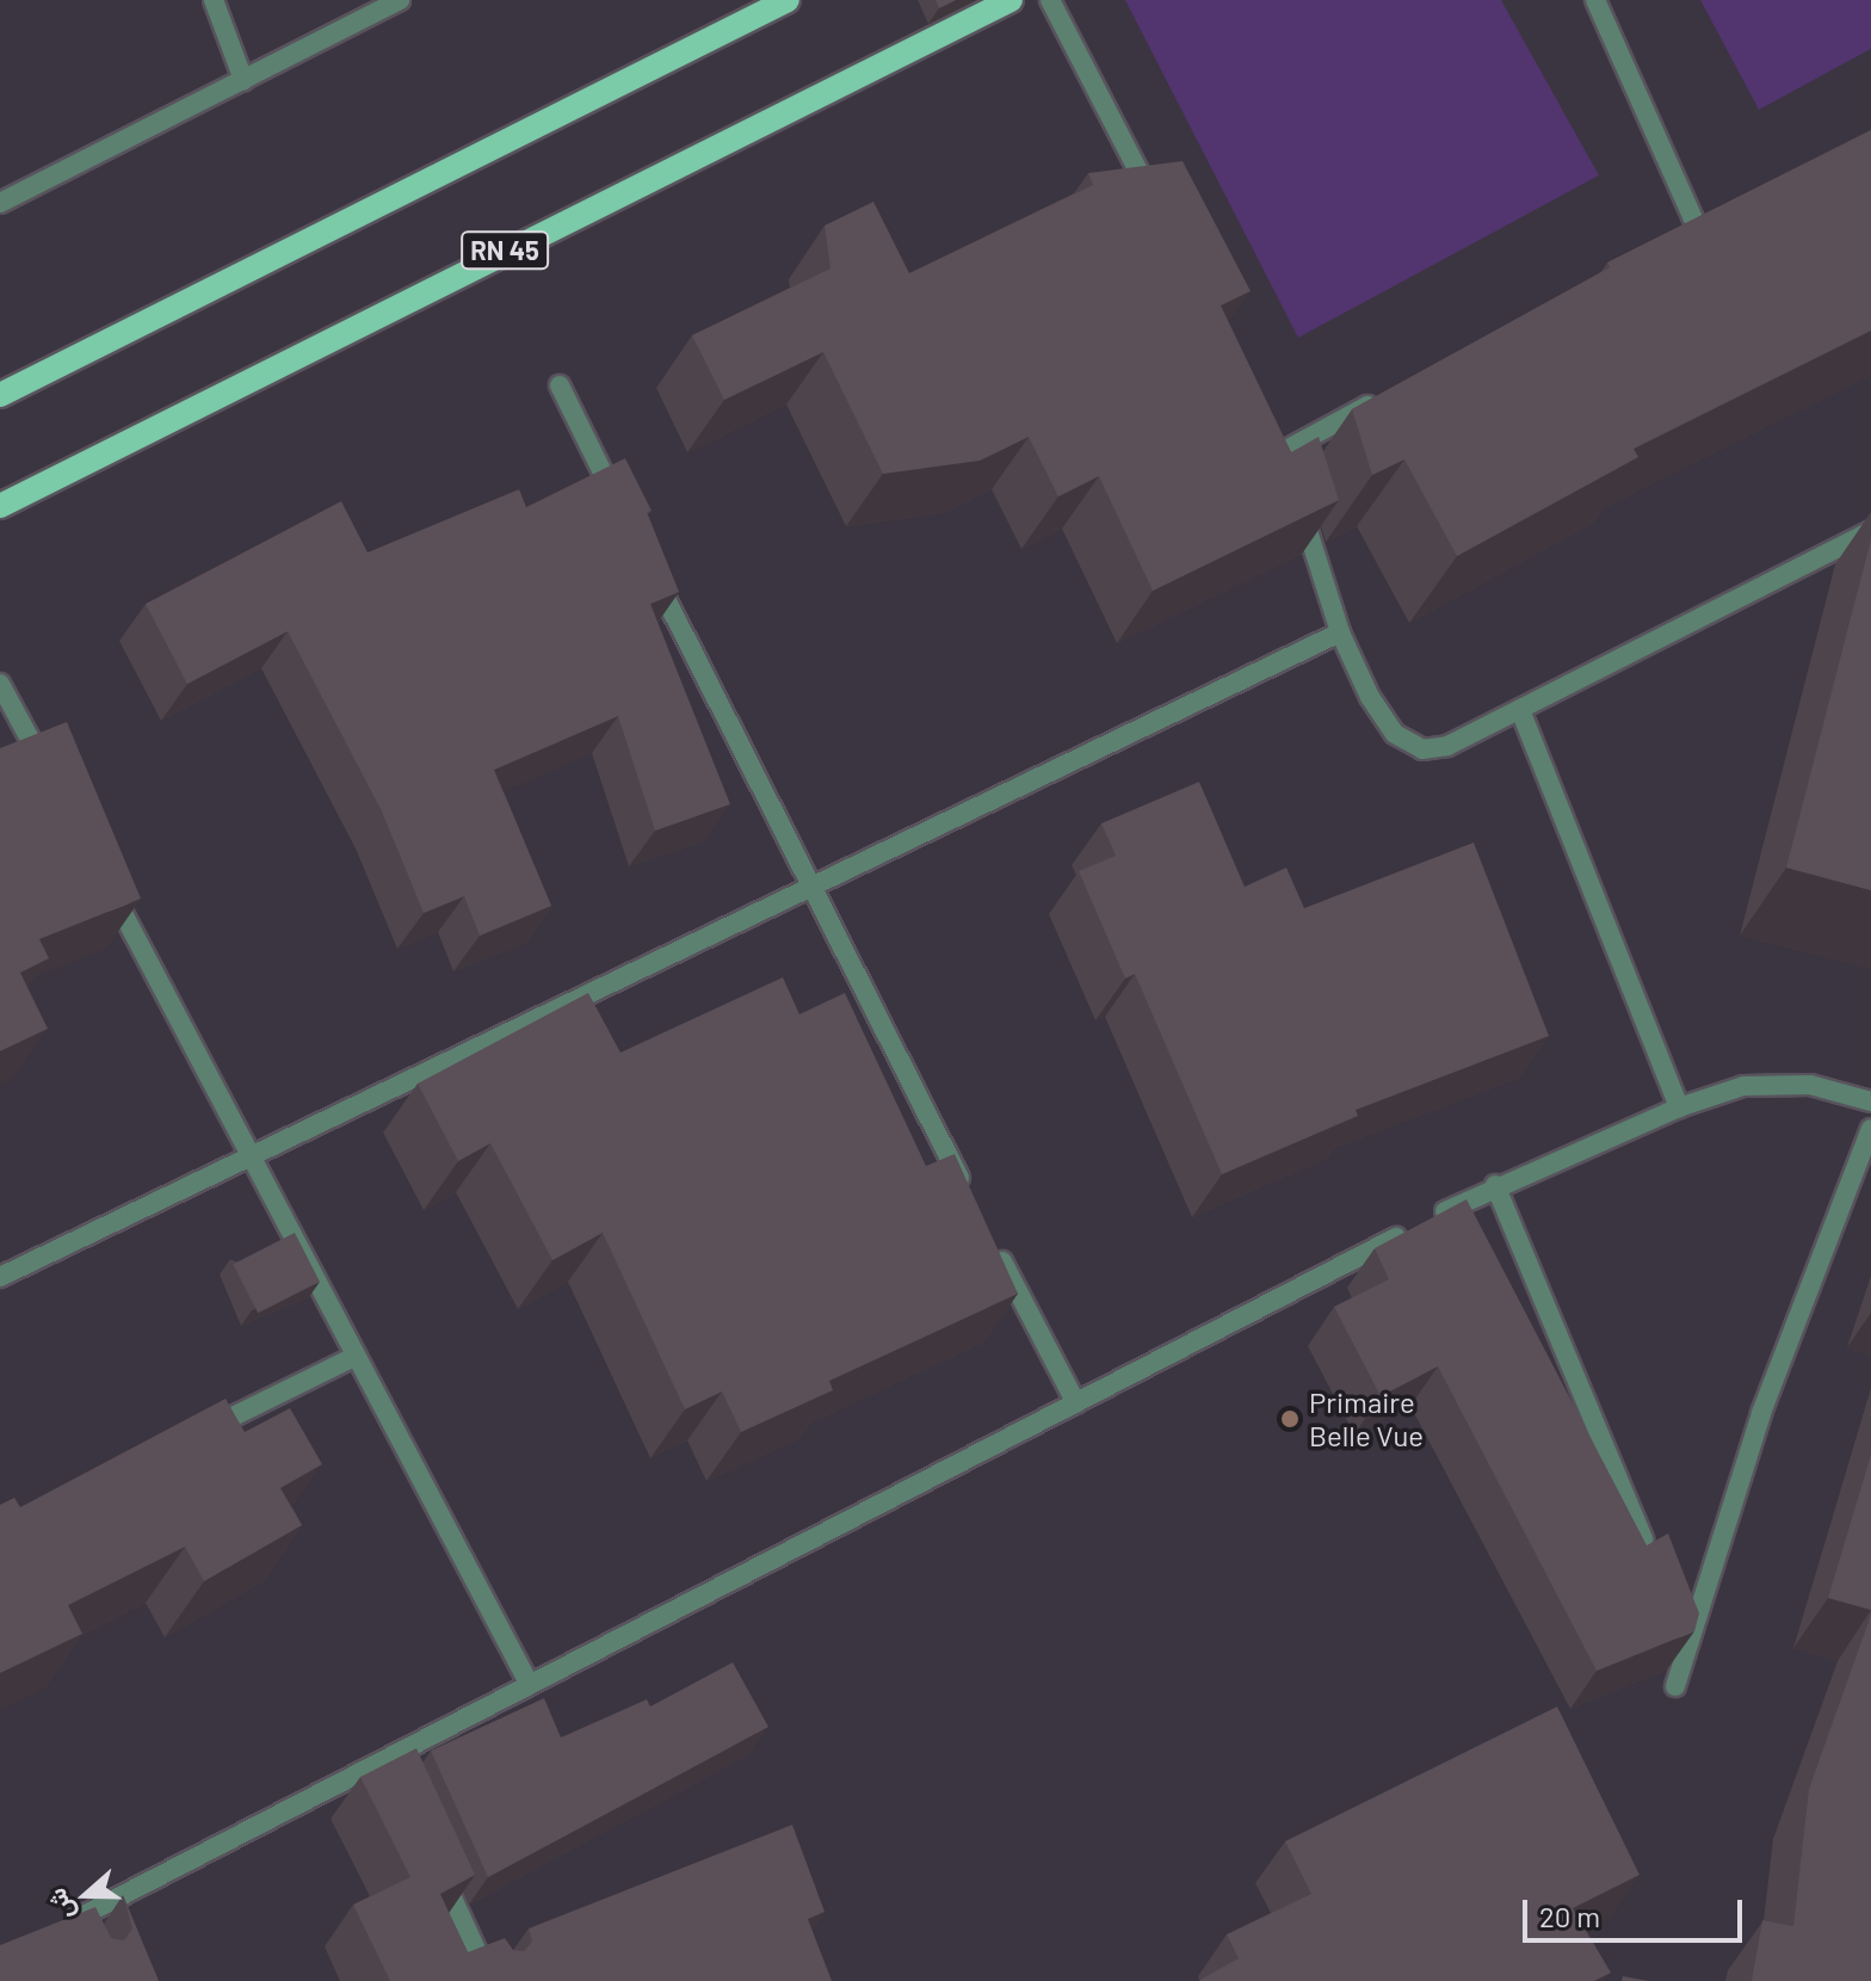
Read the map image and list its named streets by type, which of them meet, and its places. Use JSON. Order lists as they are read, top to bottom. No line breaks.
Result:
{"streets":{"main road":["RN 45"]},"places":["Primaire Belle Vue"],"scale_bar":"20 m","north":"left"}
